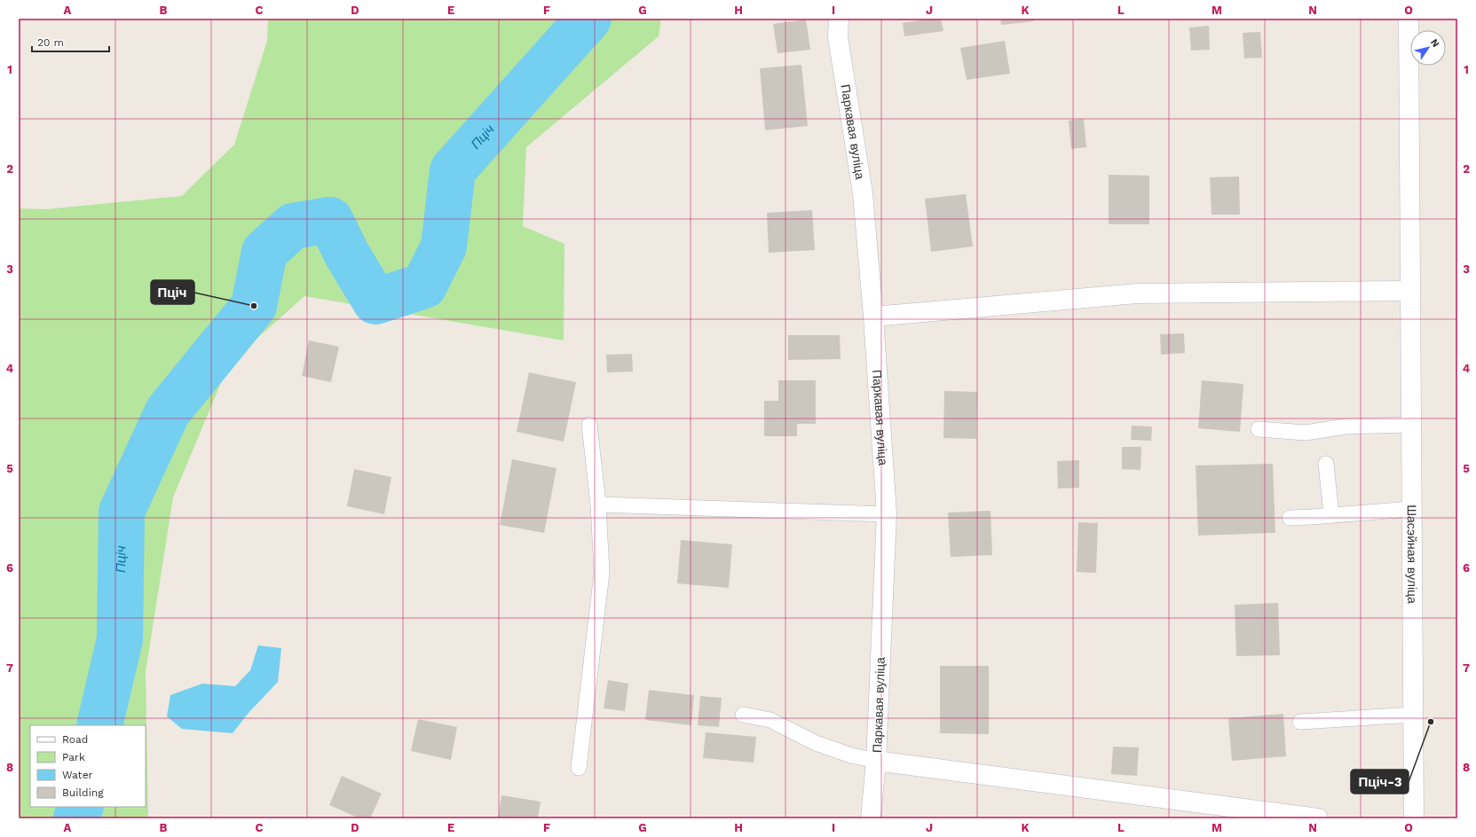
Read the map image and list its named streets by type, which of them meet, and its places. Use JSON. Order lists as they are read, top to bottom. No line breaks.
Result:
{"streets":{"street":["Паркавая вуліца","Шасэйная вуліца"]},"water":["Пціч"],"places":["Пціч","Пціч-3"],"legend":["Road","Park","Water","Building"],"scale_bar":"20 m","north":"top right","grid":{"columns":["A","B","C","D","E","F","G","H","I","J","K","L","M","N","O"],"rows":["1","2","3","4","5","6","7","8"]}}
